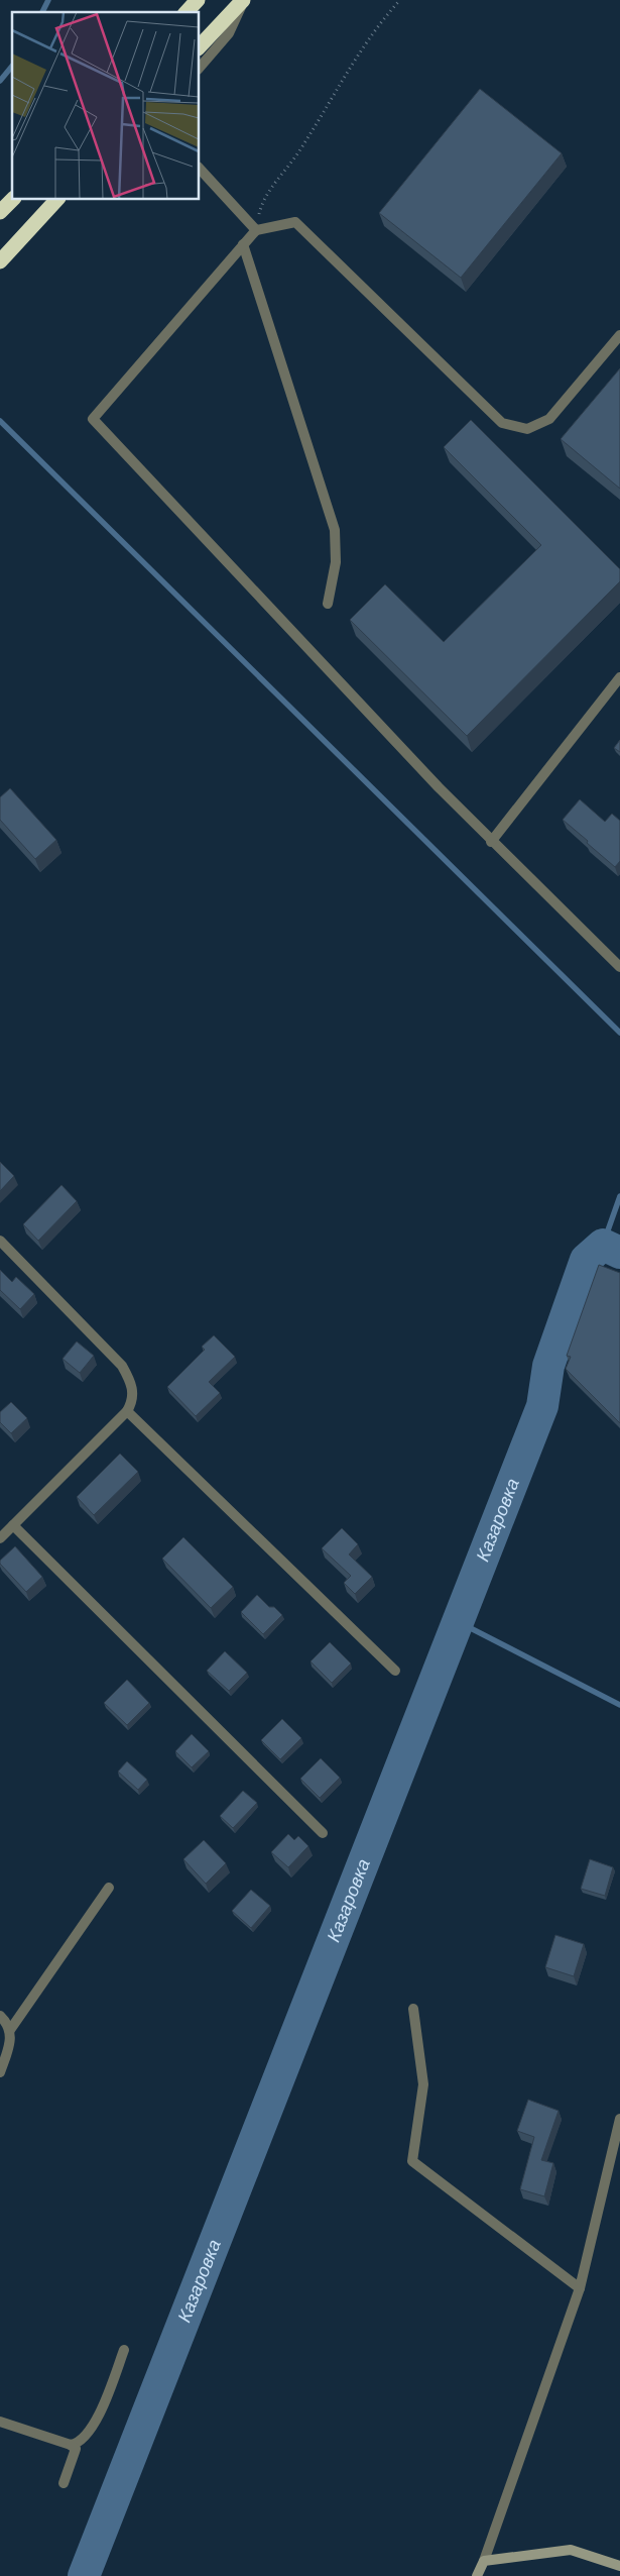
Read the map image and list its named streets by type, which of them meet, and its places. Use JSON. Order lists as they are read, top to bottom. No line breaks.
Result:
{"water":["Казаровка"]}
